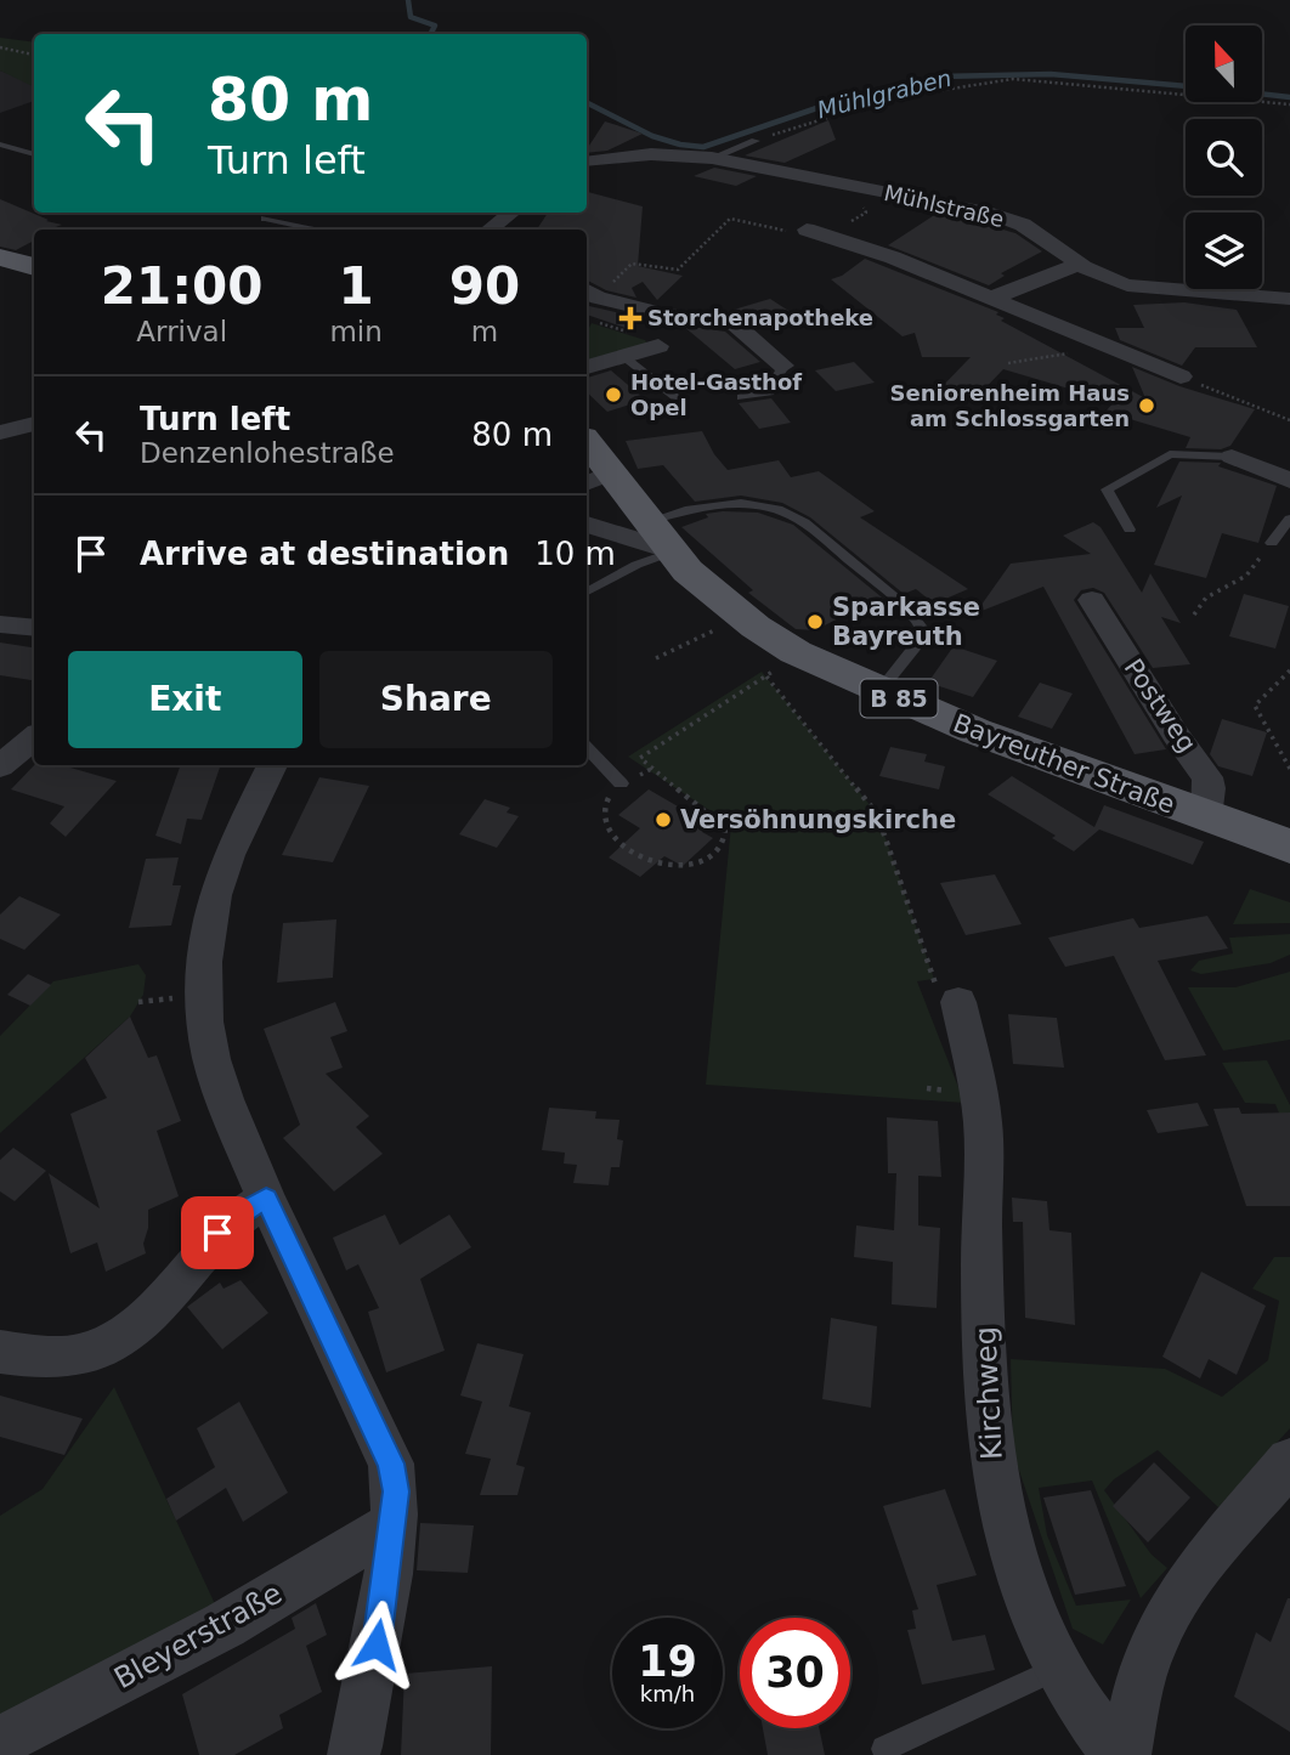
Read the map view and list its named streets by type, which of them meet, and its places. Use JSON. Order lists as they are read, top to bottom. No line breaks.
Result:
{"streets":{"main road":["B 85","Bayreuther Straße"],"street":["Mühlstraße","Postweg","Kirchweg","Bleyerstraße"]},"crossings":[["Postweg","Bayreuther Straße"]],"water":["Mühlgraben"],"places":{"health":["Storchenapotheke"],"other":["Hotel-Gasthof Opel","Seniorenheim Haus am Schlossgarten","Sparkasse Bayreuth","Versöhnungskirche"]},"north":"top","page":{"turn":["80 m","Turn left"],"eta":["21:00","Arrival","1","min","90","m"],"list":[{"name":"Turn left","note":"Denzenlohestraße","value":"80 m"},{"name":"Arrive at destination","value":"10 m"}],"buttons":["Exit","Share"],"speed":"19 km/h","limit":"30"}}
